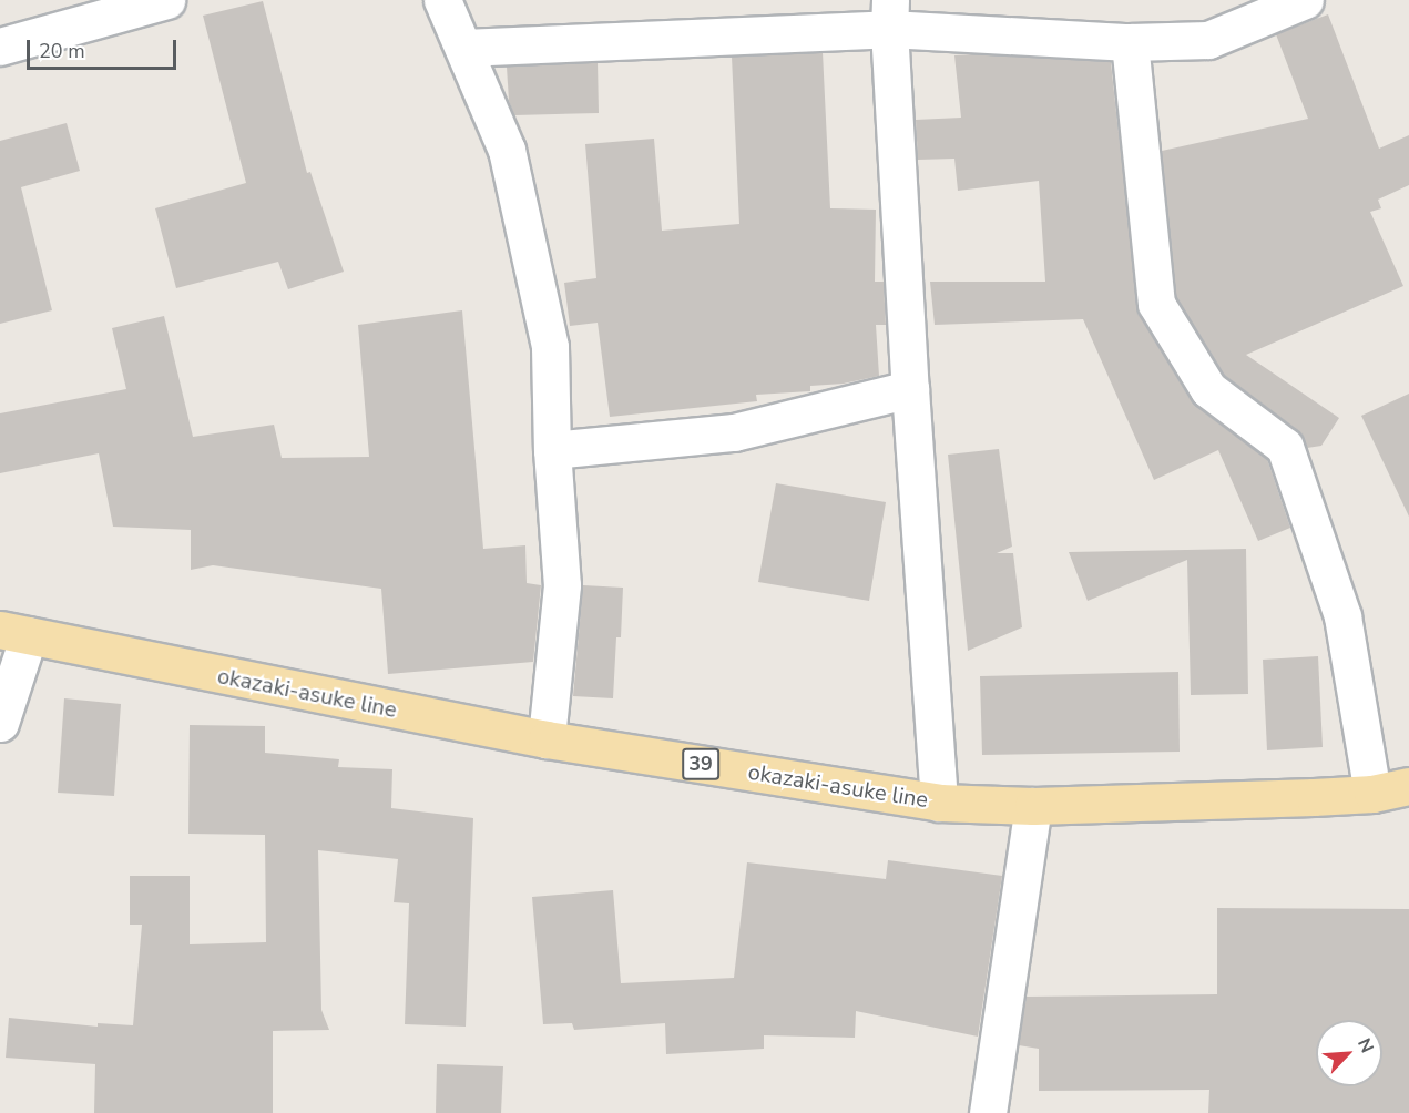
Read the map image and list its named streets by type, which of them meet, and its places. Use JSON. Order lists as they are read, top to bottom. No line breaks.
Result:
{"streets":{"main road":["okazaki-asuke line","39"]},"scale_bar":"20 m","north":"top right"}
